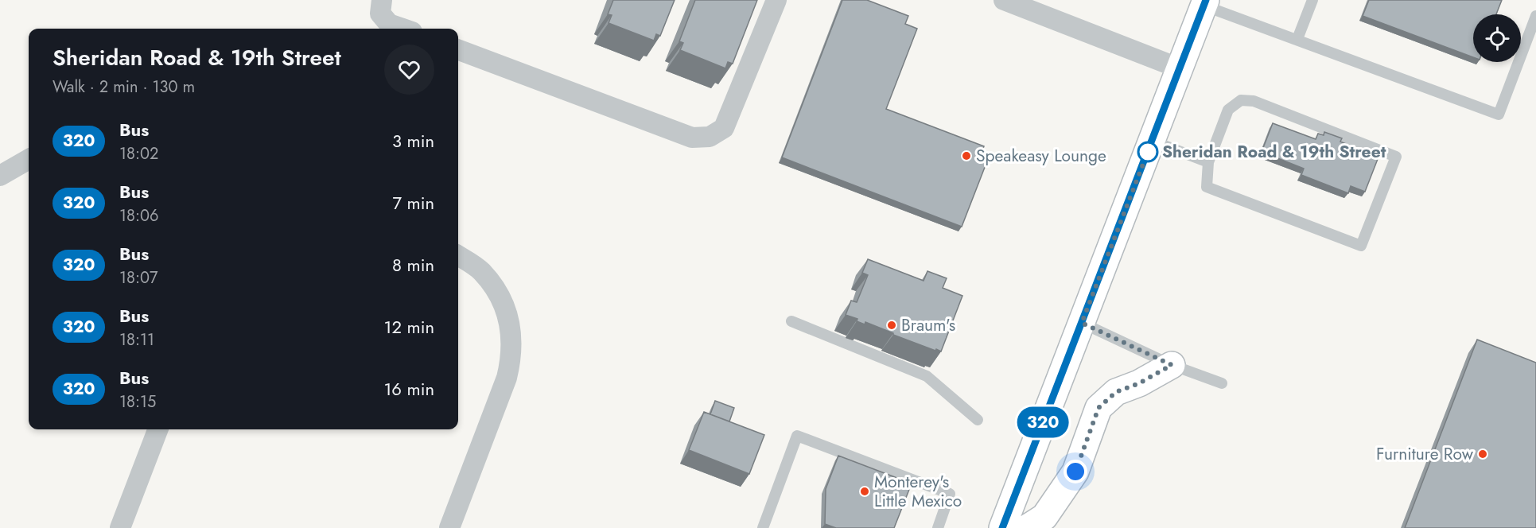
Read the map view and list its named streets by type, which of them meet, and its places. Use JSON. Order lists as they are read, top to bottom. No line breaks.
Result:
{"places":["Sheridan Road & 19th Street","Speakeasy Lounge","Braum's","Furniture Row","Monterey's Little Mexico"],"lines":["bus line 320"],"page":{"on_map":"320","heading":["Sheridan Road & 19th Street","Walk · 2 min · 130 m"],"list":[{"mark":"320","name":"Bus","note":"18:02","value":"3 min"},{"mark":"320","name":"Bus","note":"18:06","value":"7 min"},{"mark":"320","name":"Bus","note":"18:07","value":"8 min"},{"mark":"320","name":"Bus","note":"18:11","value":"12 min"},{"mark":"320","name":"Bus","note":"18:15","value":"16 min"}]}}
